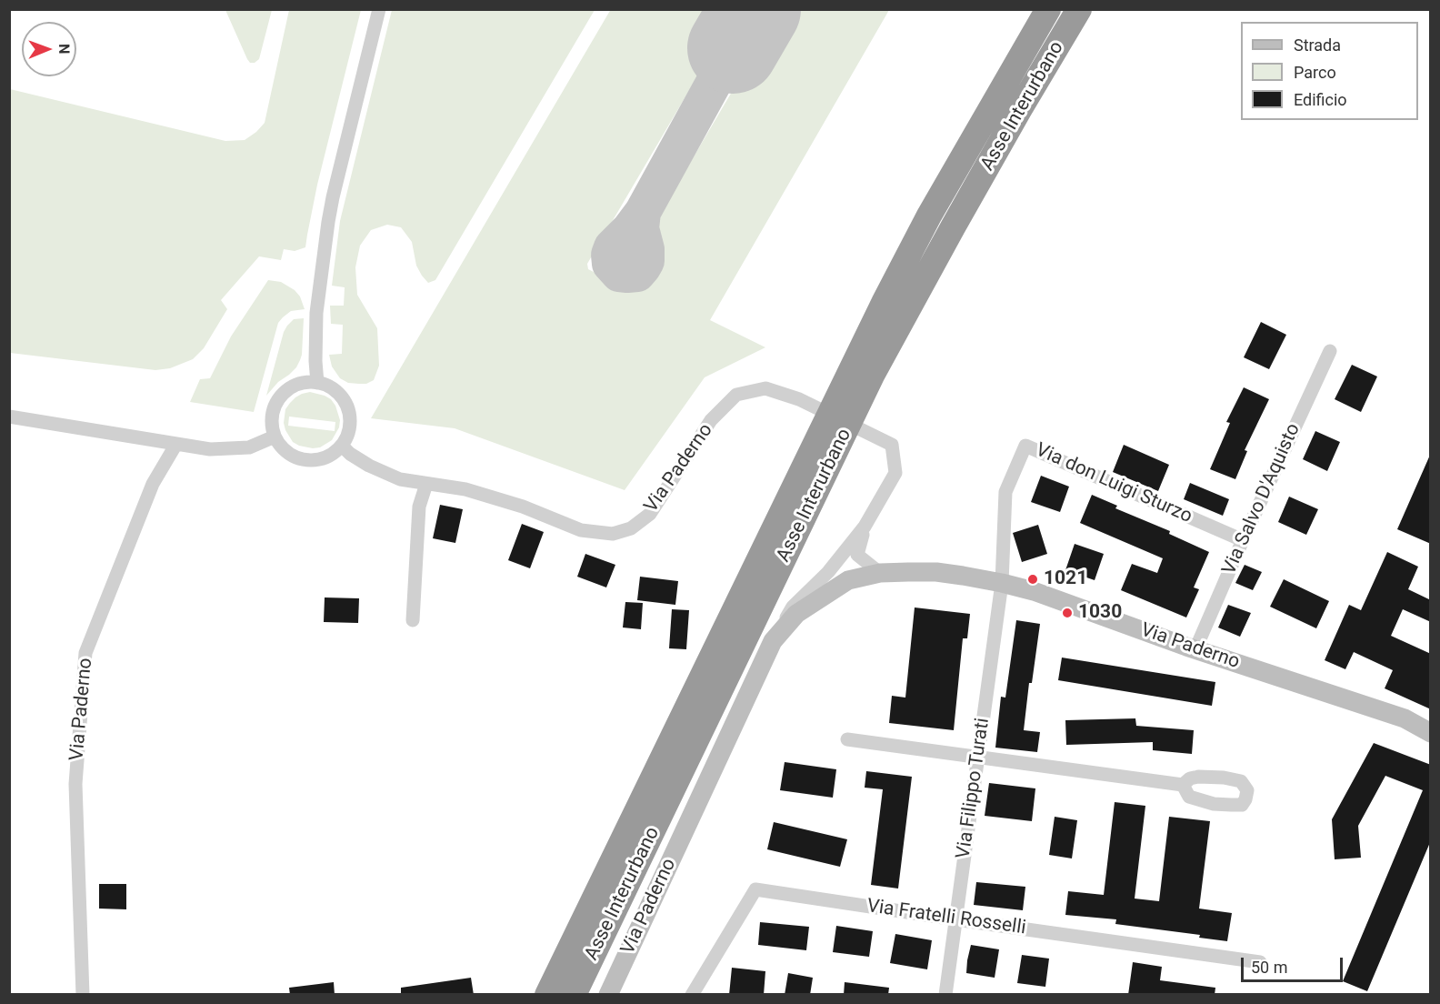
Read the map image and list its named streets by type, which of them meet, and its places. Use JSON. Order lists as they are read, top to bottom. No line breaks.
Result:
{"streets":{"highway":["Asse Interurbano"],"street":["Via Paderno","Via don Luigi Sturzo","Via Salvo D'Aquisto","Via Filippo Turati","Via Fratelli Rosselli"]},"crossings":[["Via Paderno","Via don Luigi Sturzo"],["Via Paderno","Via Salvo D'Aquisto"],["Via Paderno","Via Filippo Turati"],["Via don Luigi Sturzo","Via Salvo D'Aquisto"],["Via don Luigi Sturzo","Via Filippo Turati"],["Via Filippo Turati","Via Fratelli Rosselli"]],"places":["1021","1030"],"legend":["Strada","Parco","Edificio"],"scale_bar":"50 m","north":"right"}
